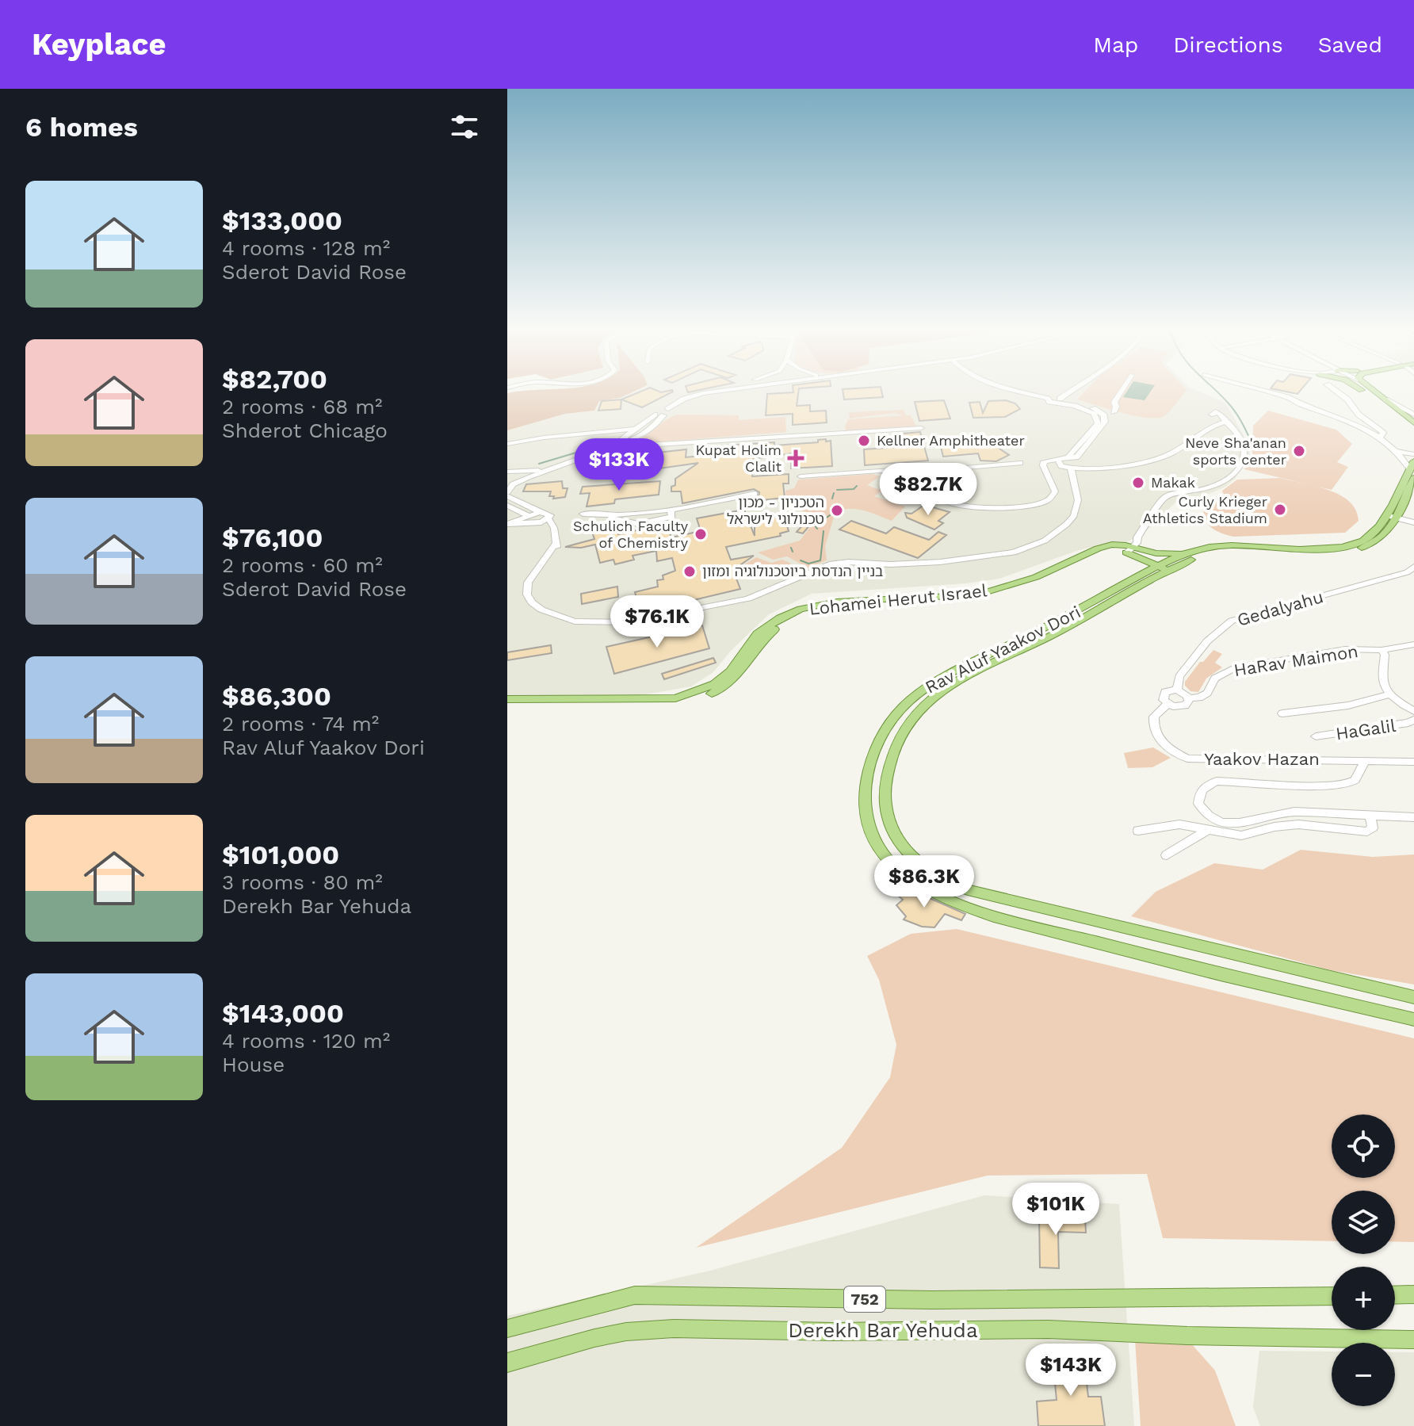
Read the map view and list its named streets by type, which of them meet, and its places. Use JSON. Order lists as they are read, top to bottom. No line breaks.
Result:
{"streets":{"main road":["Lohamei Herut Israel","Rav Aluf Yaakov Dori","752","Derekh Bar Yehuda"],"street":["Gedalyahu","HaRav Maimon","HaGalil","Yaakov Hazan"]},"crossings":[["Lohamei Herut Israel","Rav Aluf Yaakov Dori"],["Gedalyahu","HaRav Maimon"],["Gedalyahu","Yaakov Hazan"],["HaRav Maimon","Yaakov Hazan"]],"places":{"other":["Kellner Amphitheater","Neve Sha'anan sports center","Makak","Curly Krieger Athletics Stadium","הטכניון - מכון טכנולוגי לישראל","Schulich Faculty of Chemistry","בניין הנדסת ביוטכנולוגיה ומזון"],"health":["Kupat Holim Clalit"]},"page":{"header":"Keyplace","nav":["Map","Directions","Saved"],"heading":"6 homes","list":[{"name":"$133,000","note":"4 rooms · 128 m² · Sderot David Rose"},{"name":"$82,700","note":"2 rooms · 68 m² · Shderot Chicago"},{"name":"$76,100","note":"2 rooms · 60 m² · Sderot David Rose"},{"name":"$86,300","note":"2 rooms · 74 m² · Rav Aluf Yaakov Dori"},{"name":"$101,000","note":"3 rooms · 80 m² · Derekh Bar Yehuda"},{"name":"$143,000","note":"4 rooms · 120 m² · House"}],"price":["$133K","$82.7K","$76.1K","$86.3K","$101K","$143K"],"map_buttons":["+","−"]}}
